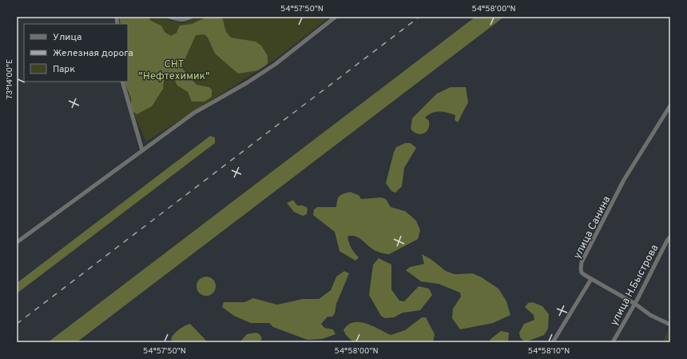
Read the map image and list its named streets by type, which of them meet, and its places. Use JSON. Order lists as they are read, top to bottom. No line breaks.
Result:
{"streets":{"street":["улица Санина","улица Н.Быстрова"]},"crossings":[["улица Санина","улица Н.Быстрова"]],"parks":["СНТ \"Нефтехимик\""],"legend":["Улица","Железная дорога","Парк"],"coordinates":["54°57'50\"N","54°58'00\"N","73°14'00\"E","54°58'10\"N"]}
